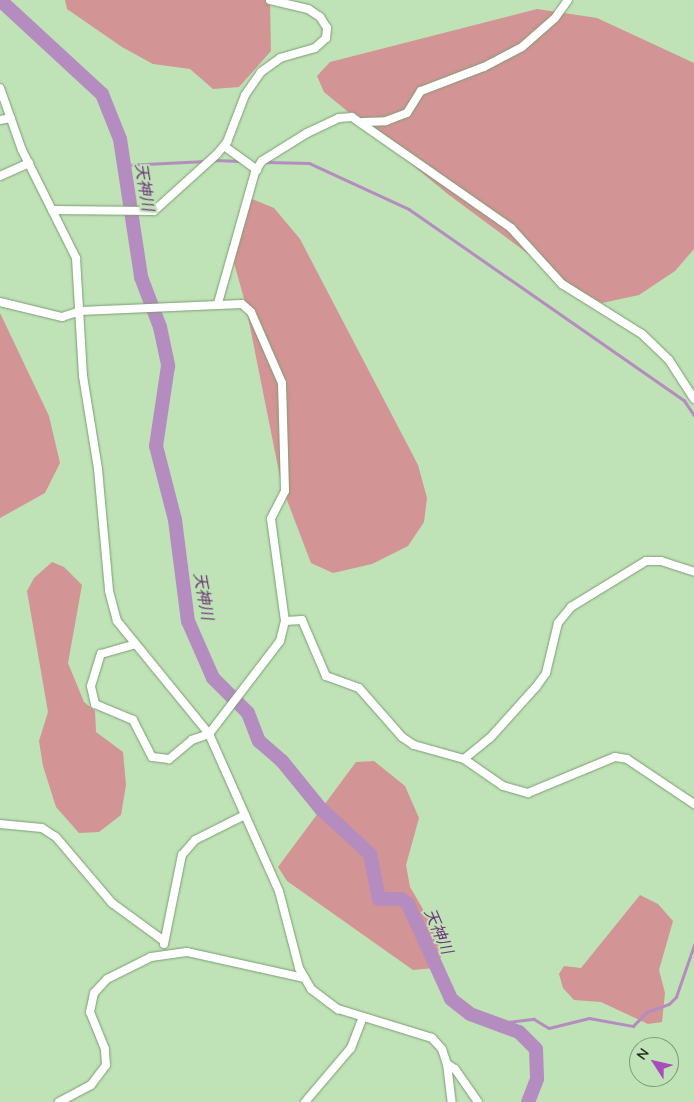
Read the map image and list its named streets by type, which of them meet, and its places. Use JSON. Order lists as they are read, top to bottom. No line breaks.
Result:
{"water":["天神川"],"north":"top left"}
